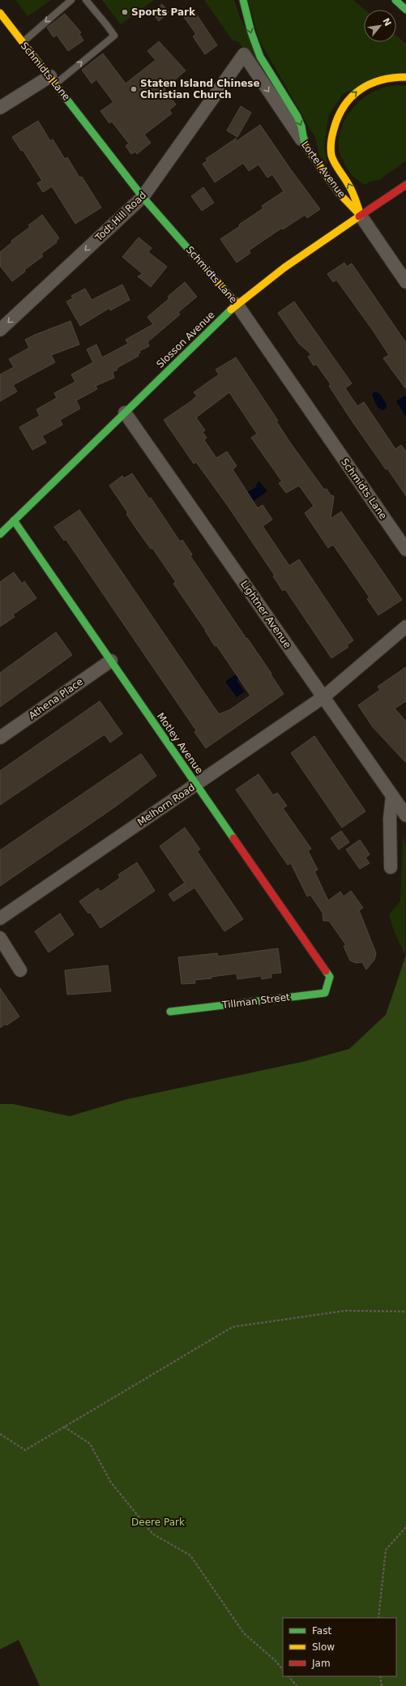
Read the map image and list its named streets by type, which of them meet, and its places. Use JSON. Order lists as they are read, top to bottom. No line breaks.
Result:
{"streets":{"main road":["Schmidts Lane","Lortel Avenue","Slosson Avenue","Motley Avenue","Tillman Street"],"street":["Todt Hill Road","Lightner Avenue","Athena Place","Melhorn Road"]},"crossings":[["Schmidts Lane","Todt Hill Road"],["Schmidts Lane","Slosson Avenue"],["Lortel Avenue","Todt Hill Road"],["Lortel Avenue","Slosson Avenue"],["Slosson Avenue","Lightner Avenue"],["Slosson Avenue","Motley Avenue"],["Lightner Avenue","Melhorn Road"],["Athena Place","Motley Avenue"],["Motley Avenue","Melhorn Road"],["Motley Avenue","Tillman Street"]],"one_way":["Lortel Avenue","Todt Hill Road"],"parks":["Deere Park"],"places":["Sports Park","Staten Island Chinese Christian Church"],"legend":["Fast","Slow","Jam"],"north":"top right"}
